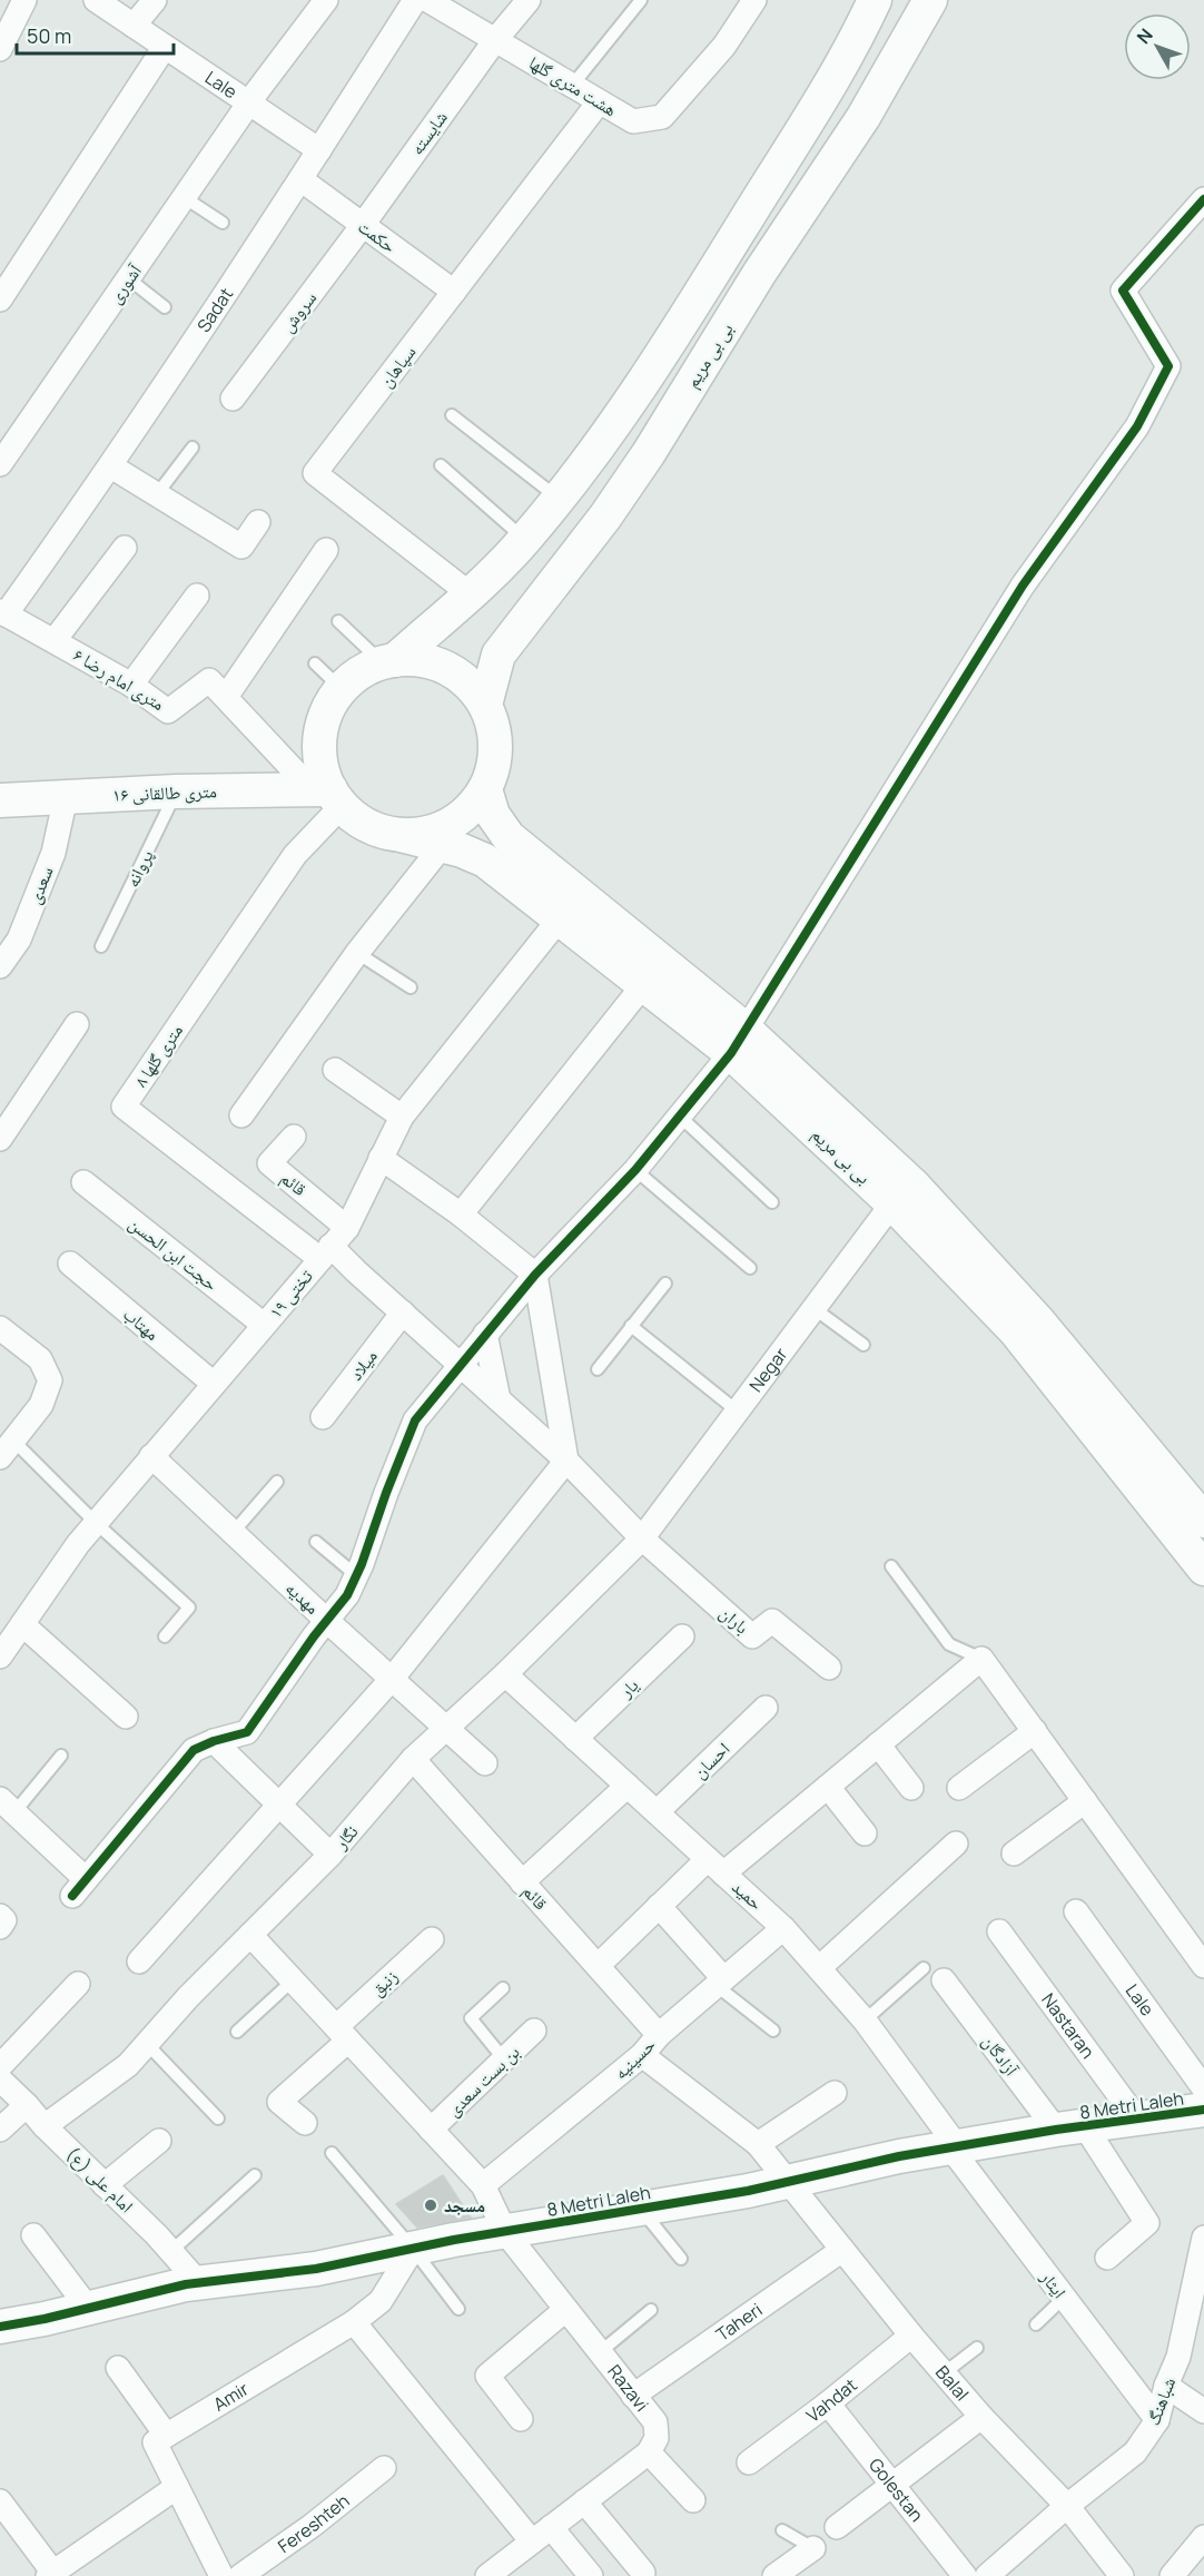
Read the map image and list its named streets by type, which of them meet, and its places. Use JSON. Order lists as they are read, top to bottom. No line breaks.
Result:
{"streets":{"street":["Lale","هشت متری گلها","شایسته","حکمت","آشوری","Sadat","سروش","بی بی مریم","سپاهان","۶ متری امام رضا","۱۶ متری طالقانی","سعدی","۸ متری گلها","قائم","حجت ابن الحسن","تختی ۱۹","مهتاب","میلاد","Negar","مهدیه","باران","یار","احسان","نگار","حمید","زنبق","Nastaran","آزادگان","حسینیه","بن بست سعدی","8 Metri Laleh","امام علی (ع)","ایثار","Taheri","Balal","Razavi","Amir","Vahdat","شباهنگ","Golestan","Fereshteh"],"lane":["پروانه"]},"crossings":[["Lale","آشوری"],["Lale","Sadat"],["هشت متری گلها","شایسته"],["هشت متری گلها","سپاهان"],["شایسته","حکمت"],["شایسته","سروش"],["حکمت","Sadat"],["حکمت","سروش"],["حکمت","سپاهان"],["Sadat","۶ متری امام رضا"],["بی بی مریم","۶ متری امام رضا"],["بی بی مریم","۱۶ متری طالقانی"],["بی بی مریم","۸ متری گلها"],["بی بی مریم","تختی ۱۹"],["بی بی مریم","Negar"],["۶ متری امام رضا","۱۶ متری طالقانی"],["۶ متری امام رضا","۸ متری گلها"],["۱۶ متری طالقانی","پروانه"],["۱۶ متری طالقانی","سعدی"],["۱۶ متری طالقانی","۸ متری گلها"],["۸ متری گلها","تختی ۱۹"],["قائم","تختی ۱۹"],["قائم","نگار"],["قائم","حسینیه"],["حجت ابن الحسن","تختی ۱۹"],["تختی ۱۹","مهتاب"],["تختی ۱۹","مهدیه"],["Negar","باران"],["Negar","نگار"],["مهدیه","نگار"],["باران","نگار"],["یار","حمید"],["احسان","حمید"],["نگار","حمید"],["نگار","امام علی (ع)"],["نگار","Razavi"],["حمید","حسینیه"],["حمید","8 Metri Laleh"],["حمید","ایثار"],["زنبق","Razavi"],["Nastaran","8 Metri Laleh"],["آزادگان","8 Metri Laleh"],["حسینیه","Balal"],["حسینیه","Razavi"],["بن بست سعدی","Razavi"],["8 Metri Laleh","امام علی (ع)"],["8 Metri Laleh","ایثار"],["8 Metri Laleh","Balal"],["8 Metri Laleh","Razavi"],["8 Metri Laleh","Amir"],["ایثار","شباهنگ"],["Taheri","Balal"],["Taheri","Razavi"],["Balal","Vahdat"],["Balal","شباهنگ"],["Vahdat","Golestan"]],"places":["مسجد"],"scale_bar":"50 m","north":"top left"}
